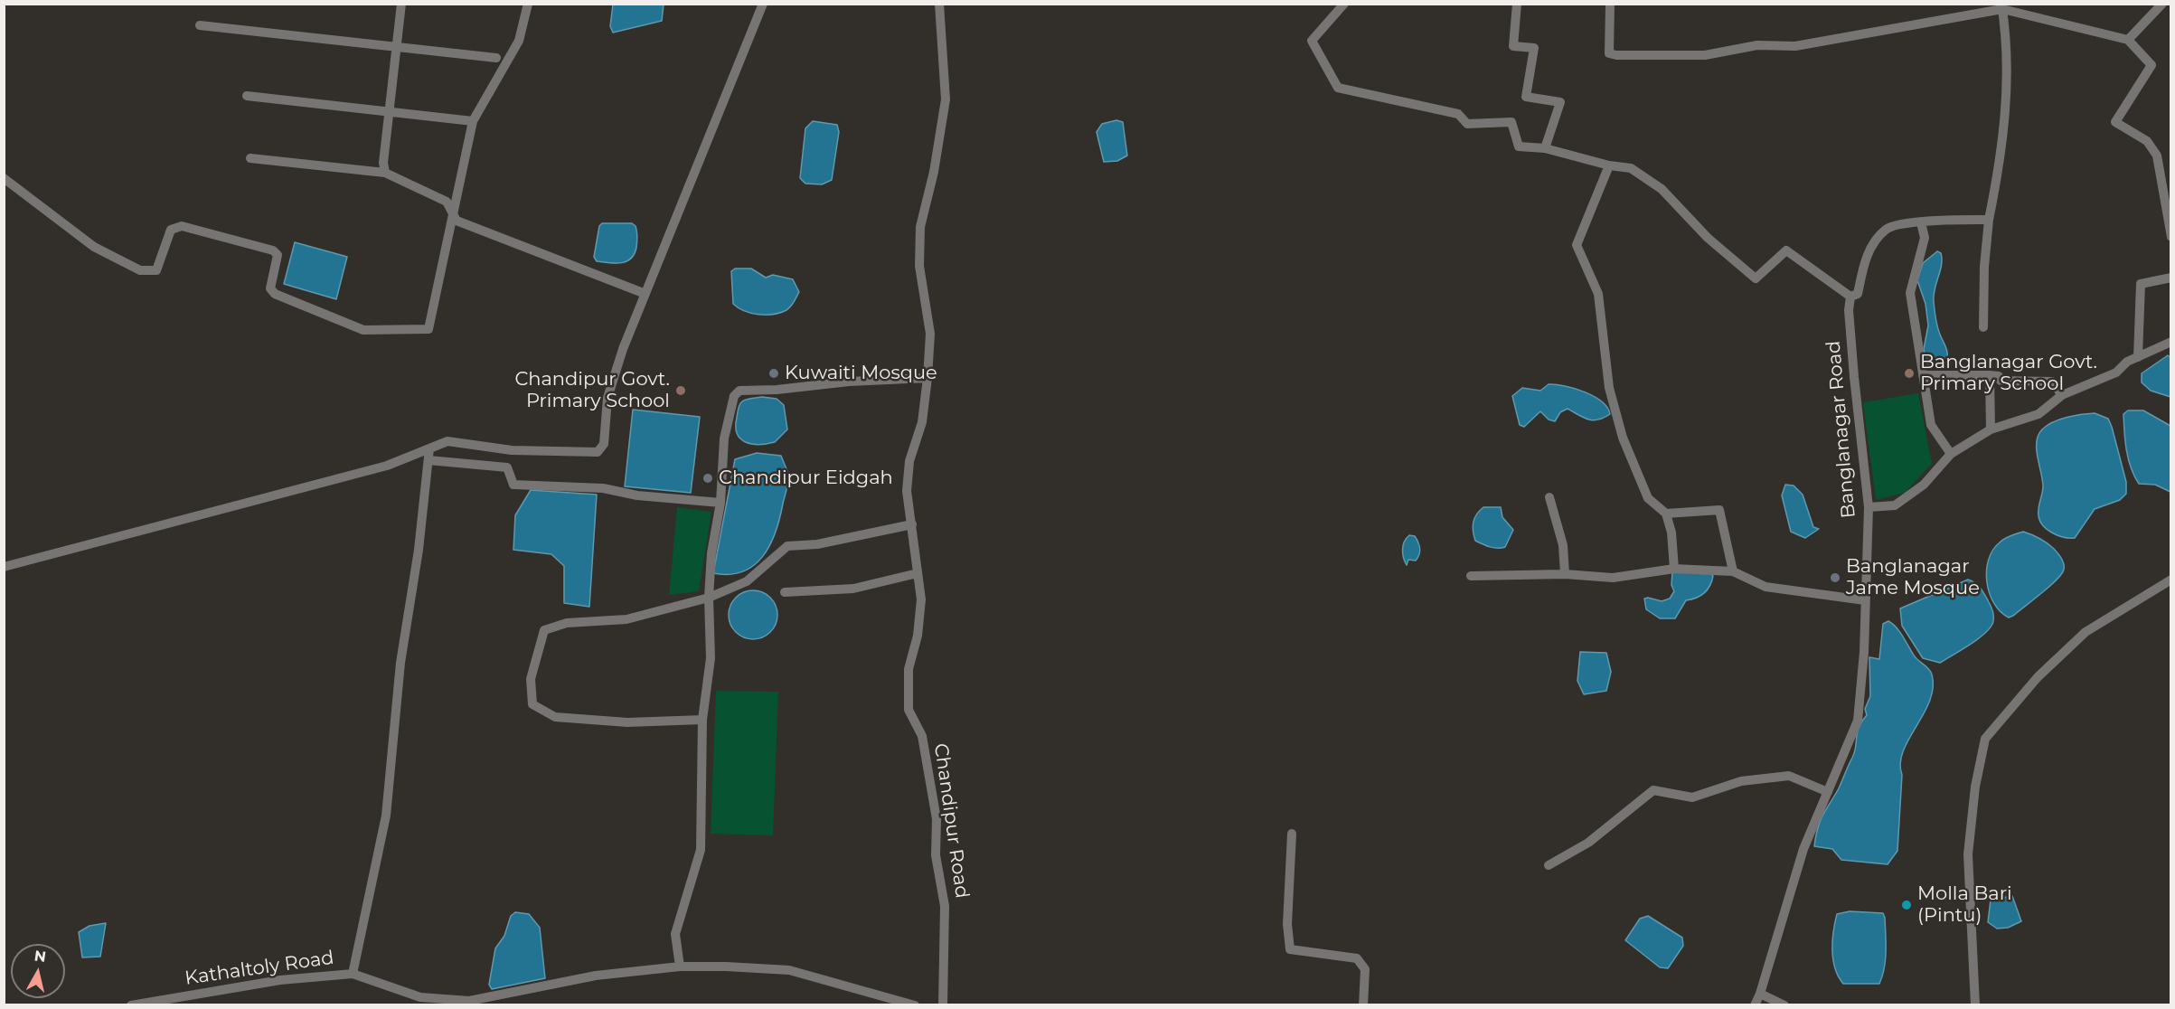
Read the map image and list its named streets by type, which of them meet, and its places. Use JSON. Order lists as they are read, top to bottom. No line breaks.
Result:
{"streets":{"street":["Banglanagar Road","Chandipur Road","Kathaltoly Road"]},"places":["Kuwaiti Mosque","Banglanagar Govt. Primary School","Chandipur Govt. Primary School","Chandipur Eidgah","Banglanagar Jame Mosque","Molla Bari (Pintu)"],"north":"top"}
